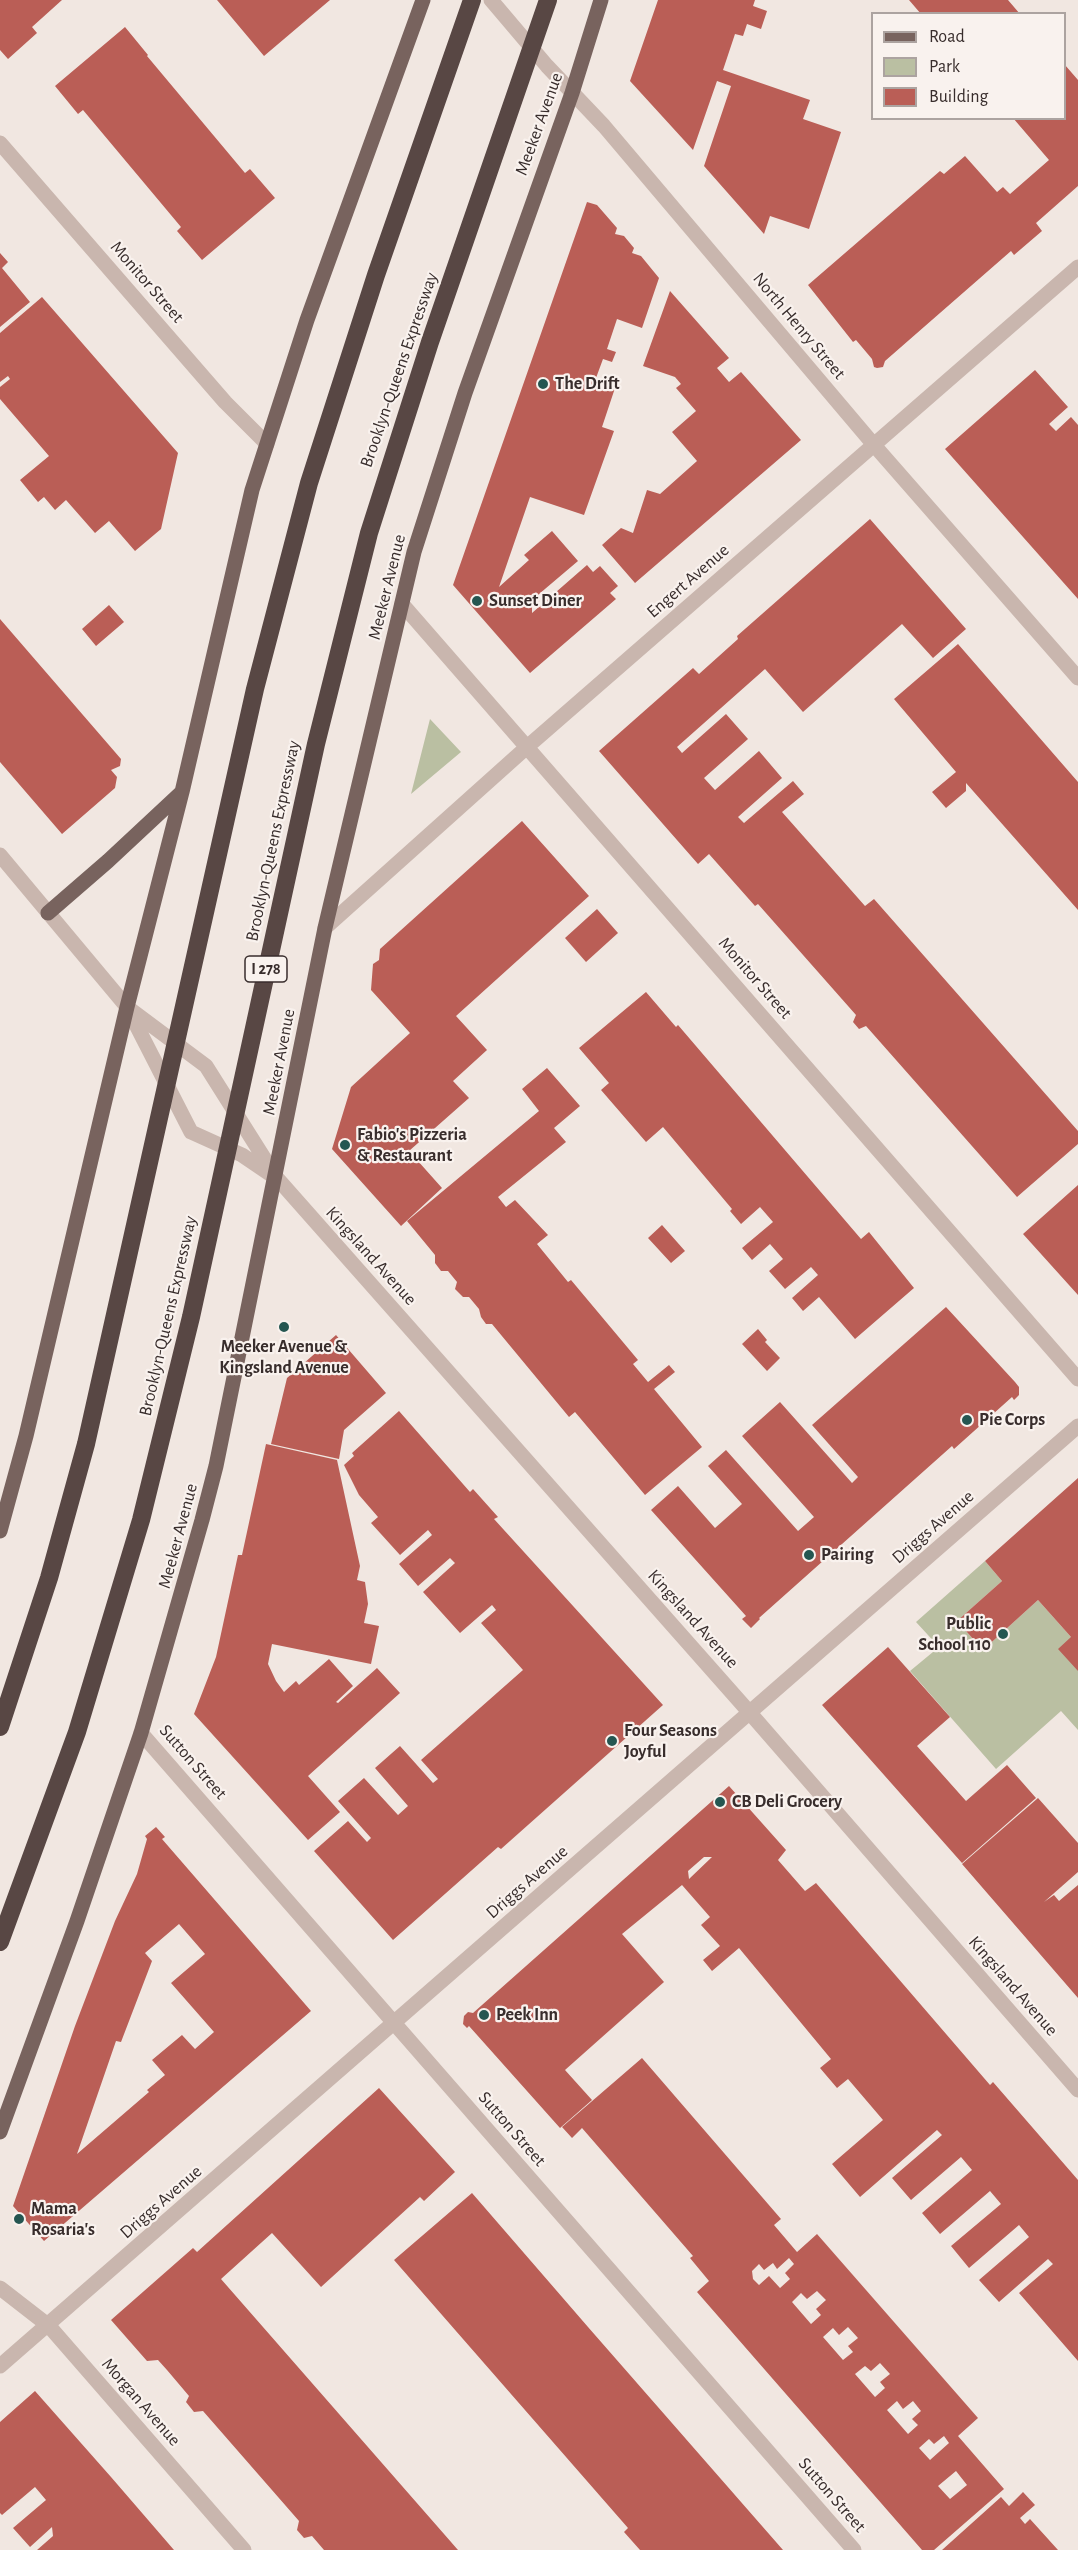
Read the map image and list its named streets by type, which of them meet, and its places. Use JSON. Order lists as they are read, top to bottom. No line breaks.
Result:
{"streets":{"highway":["Brooklyn-Queens Expressway","I 278"],"main road":["Meeker Avenue"],"street":["Monitor Street","North Henry Street","Engert Avenue","Kingsland Avenue","Driggs Avenue","Sutton Street","Morgan Avenue"]},"crossings":[["Meeker Avenue","Monitor Street"],["Meeker Avenue","North Henry Street"],["Meeker Avenue","Engert Avenue"],["Meeker Avenue","Kingsland Avenue"],["Meeker Avenue","Sutton Street"],["Monitor Street","Engert Avenue"],["North Henry Street","Engert Avenue"],["Kingsland Avenue","Driggs Avenue"],["Driggs Avenue","Sutton Street"],["Driggs Avenue","Morgan Avenue"]],"places":["The Drift","Sunset Diner","Fabio's Pizzeria & Restaurant","Meeker Avenue & Kingsland Avenue","Pie Corps","Pairing","Public School 110","Four Seasons Joyful","CB Deli Grocery","Peek Inn","Mama Rosaria's"],"legend":["Road","Park","Building"]}
